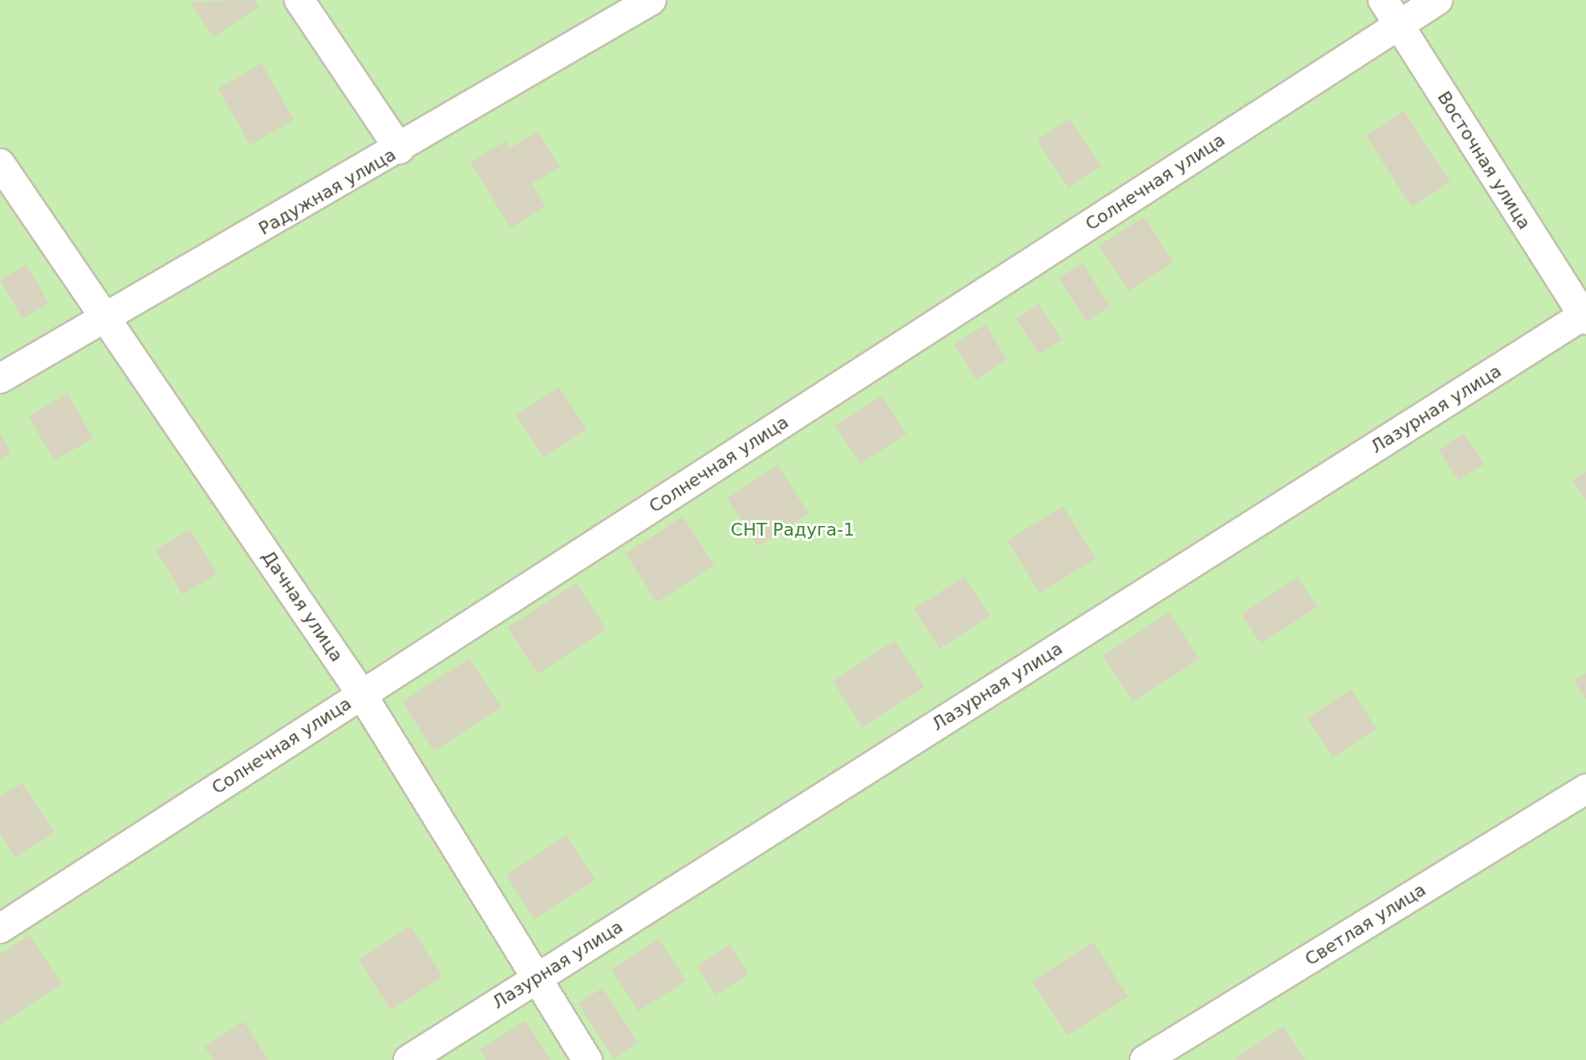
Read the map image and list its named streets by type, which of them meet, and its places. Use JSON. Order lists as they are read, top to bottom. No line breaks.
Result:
{"streets":{"street":["Восточная улица","Солнечная улица","Радужная улица","Лазурная улица","Дачная улица","Светлая улица"]},"crossings":[["Восточная улица","Солнечная улица"],["Восточная улица","Лазурная улица"],["Солнечная улица","Дачная улица"],["Радужная улица","Дачная улица"],["Лазурная улица","Дачная улица"]],"parks":["СНТ Радуга-1"]}
